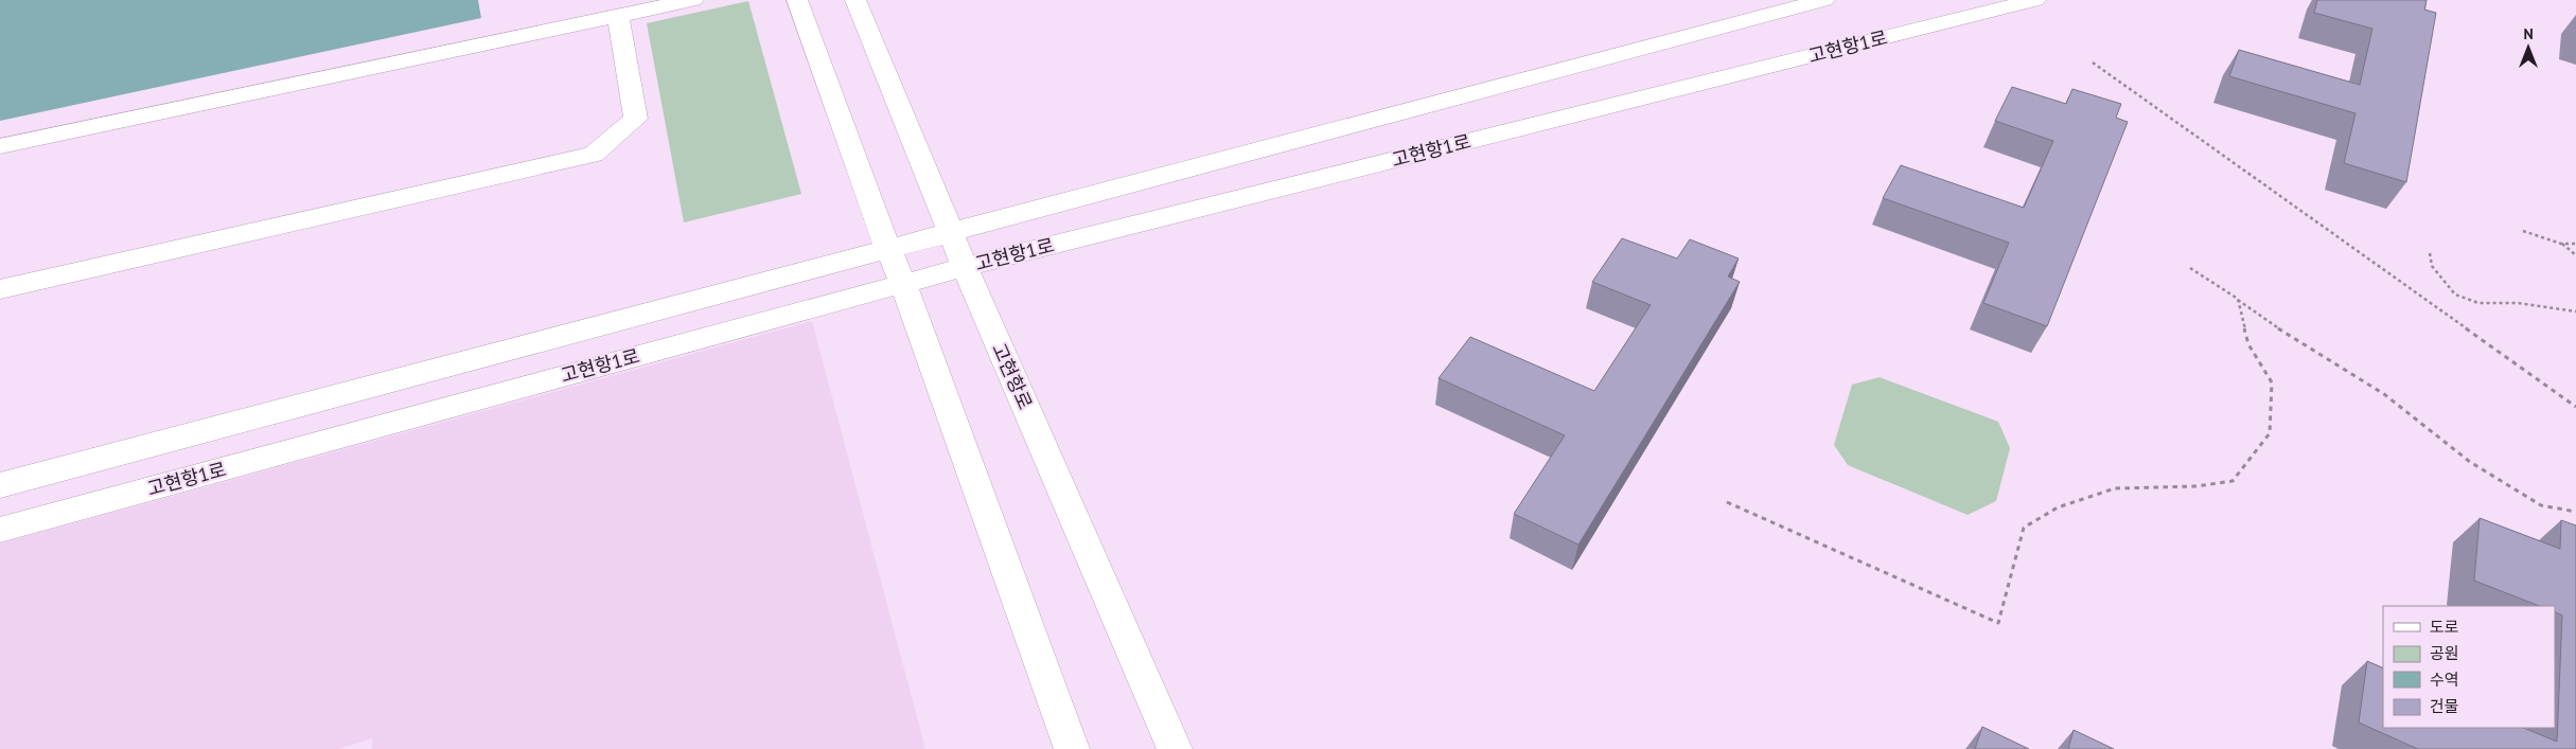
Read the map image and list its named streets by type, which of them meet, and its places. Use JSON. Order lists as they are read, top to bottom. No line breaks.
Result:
{"streets":{"street":["고현항1로","고현항로"]},"crossings":[["고현항1로","고현항로"]],"legend":["도로","공원","수역","건물"],"north":"top"}
